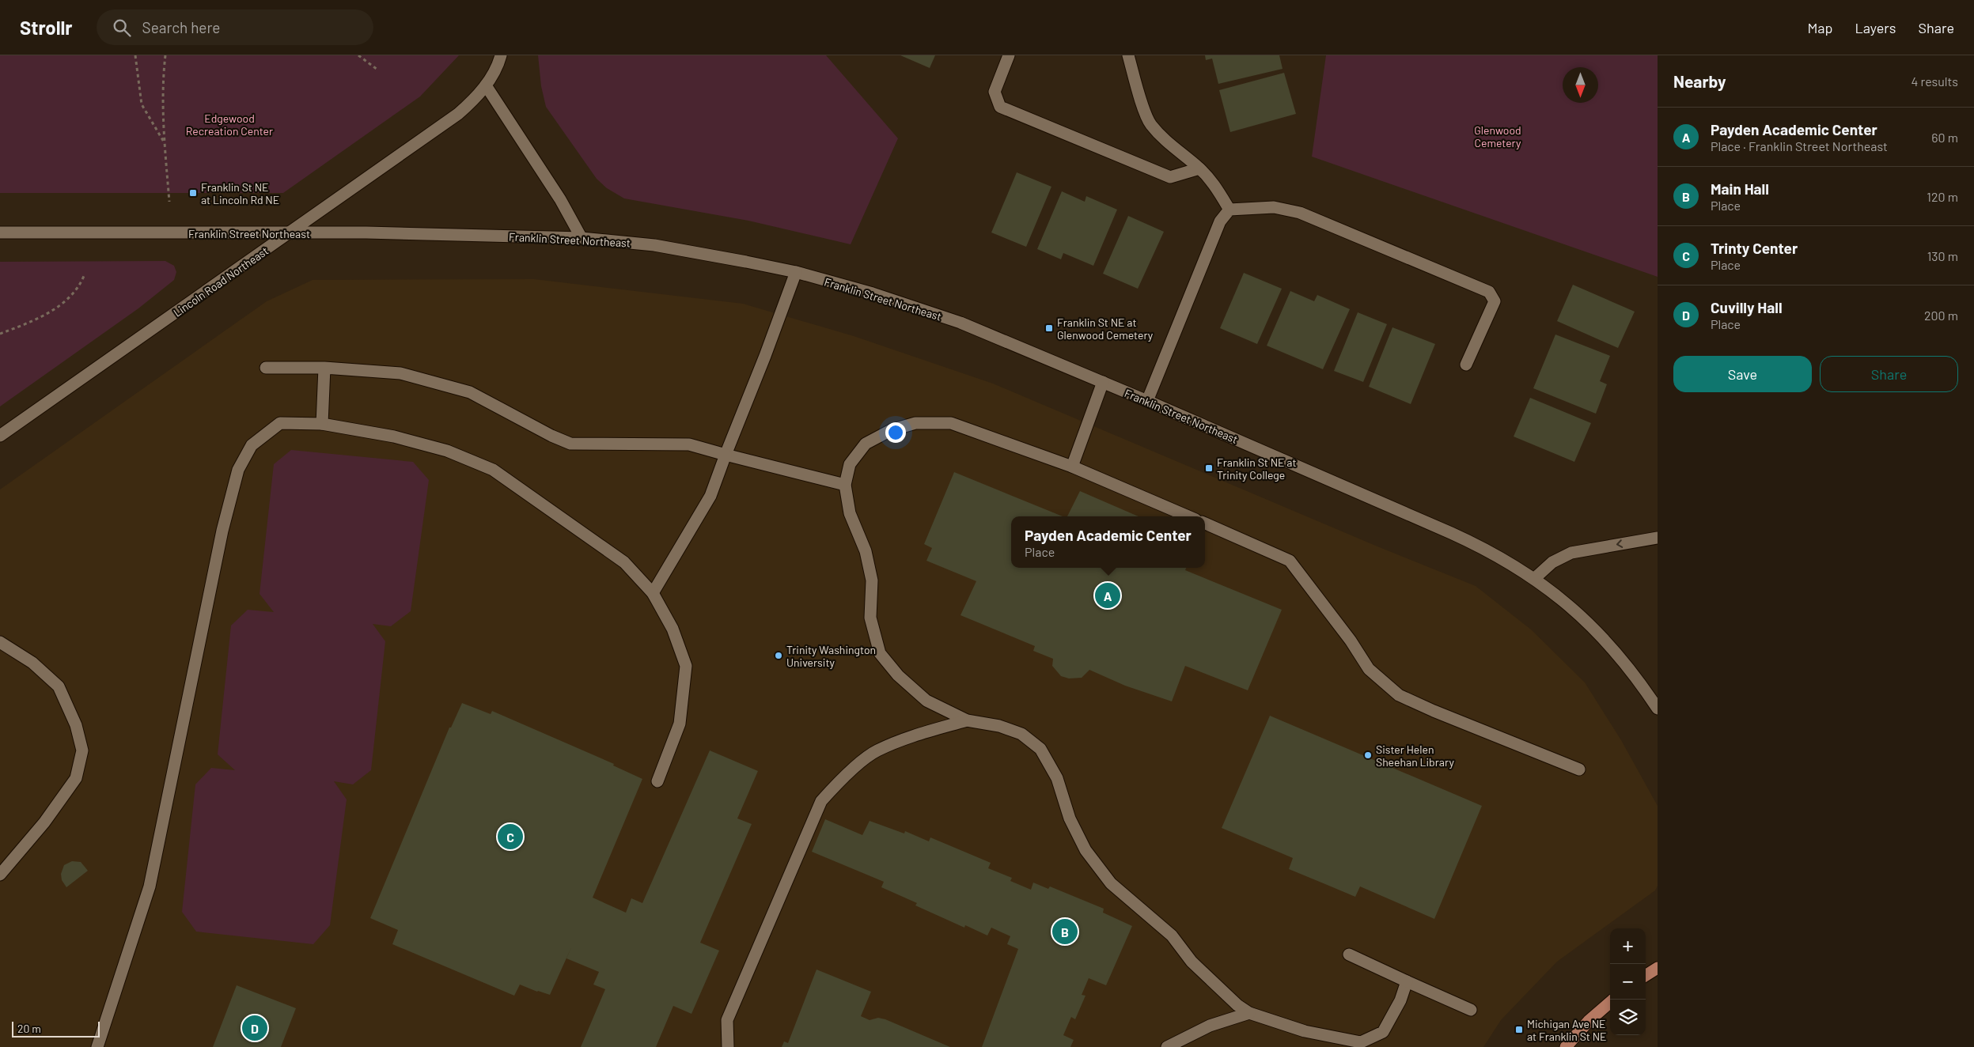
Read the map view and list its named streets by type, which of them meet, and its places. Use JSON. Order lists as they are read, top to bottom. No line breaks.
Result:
{"streets":{"street":["Franklin Street Northeast","Lincoln Road Northeast"]},"crossings":[["Franklin Street Northeast","Lincoln Road Northeast"]],"parks":["Edgewood Recreation Center","Glenwood Cemetery"],"places":{"transit":["Franklin St NE at Lincoln Rd NE","Franklin St NE at Glenwood Cemetery","Franklin St NE at Trinity College","Michigan Ave NE at Franklin St NE"],"other":["Trinity Washington University","Sister Helen Sheehan Library"]},"scale_bar":"20 m","north":"bottom","page":{"header":"Strollr","search":"Search here","nav":["Map","Layers","Share"],"heading":["Nearby","4 results"],"list":[{"mark":"A","name":"Payden Academic Center","note":"Place · Franklin Street Northeast","value":"60 m"},{"mark":"B","name":"Main Hall","note":"Place","value":"120 m"},{"mark":"C","name":"Trinty Center","note":"Place","value":"130 m"},{"mark":"D","name":"Cuvilly Hall","note":"Place","value":"200 m"}],"buttons":["Save","Share"],"popup":["Payden Academic Center","Place"],"pins":["A","C","B","D"],"map_buttons":["+","−"],"scale":"20 m"}}
